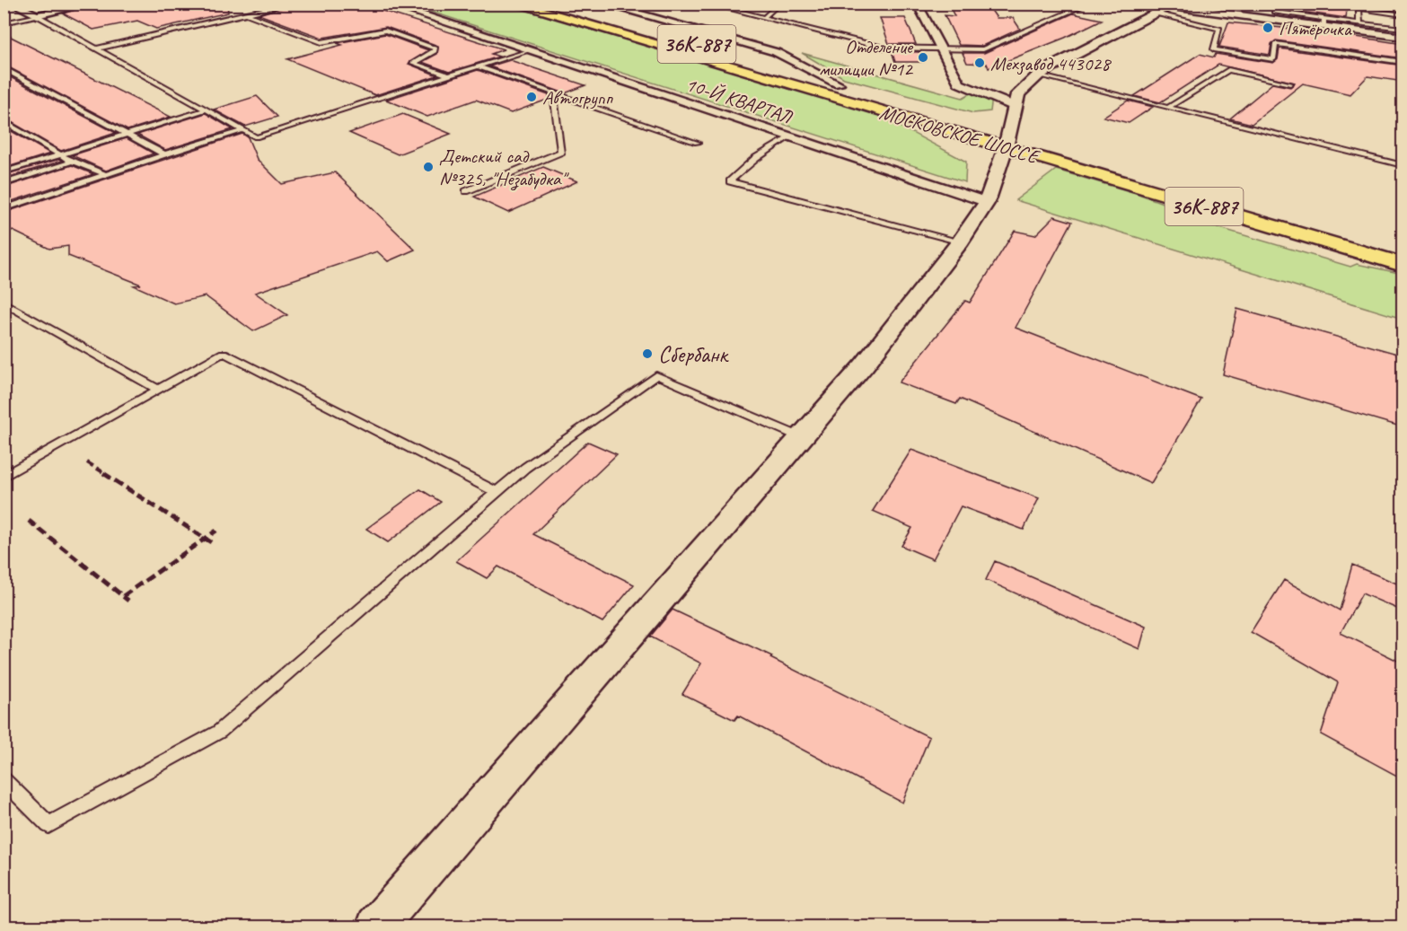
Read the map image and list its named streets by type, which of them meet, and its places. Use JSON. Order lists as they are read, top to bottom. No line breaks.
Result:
{"streets":{"main road":["36К-887","МОСКОВСКОЕ ШОССЕ"],"street":["10-Й КВАРТАЛ"]},"places":["Пятёрочка","Отделение милиции №12","Мехзавод 443028","Автогрупп","Детский сад №325, \"Незабудка\"","Сбербанк"]}
